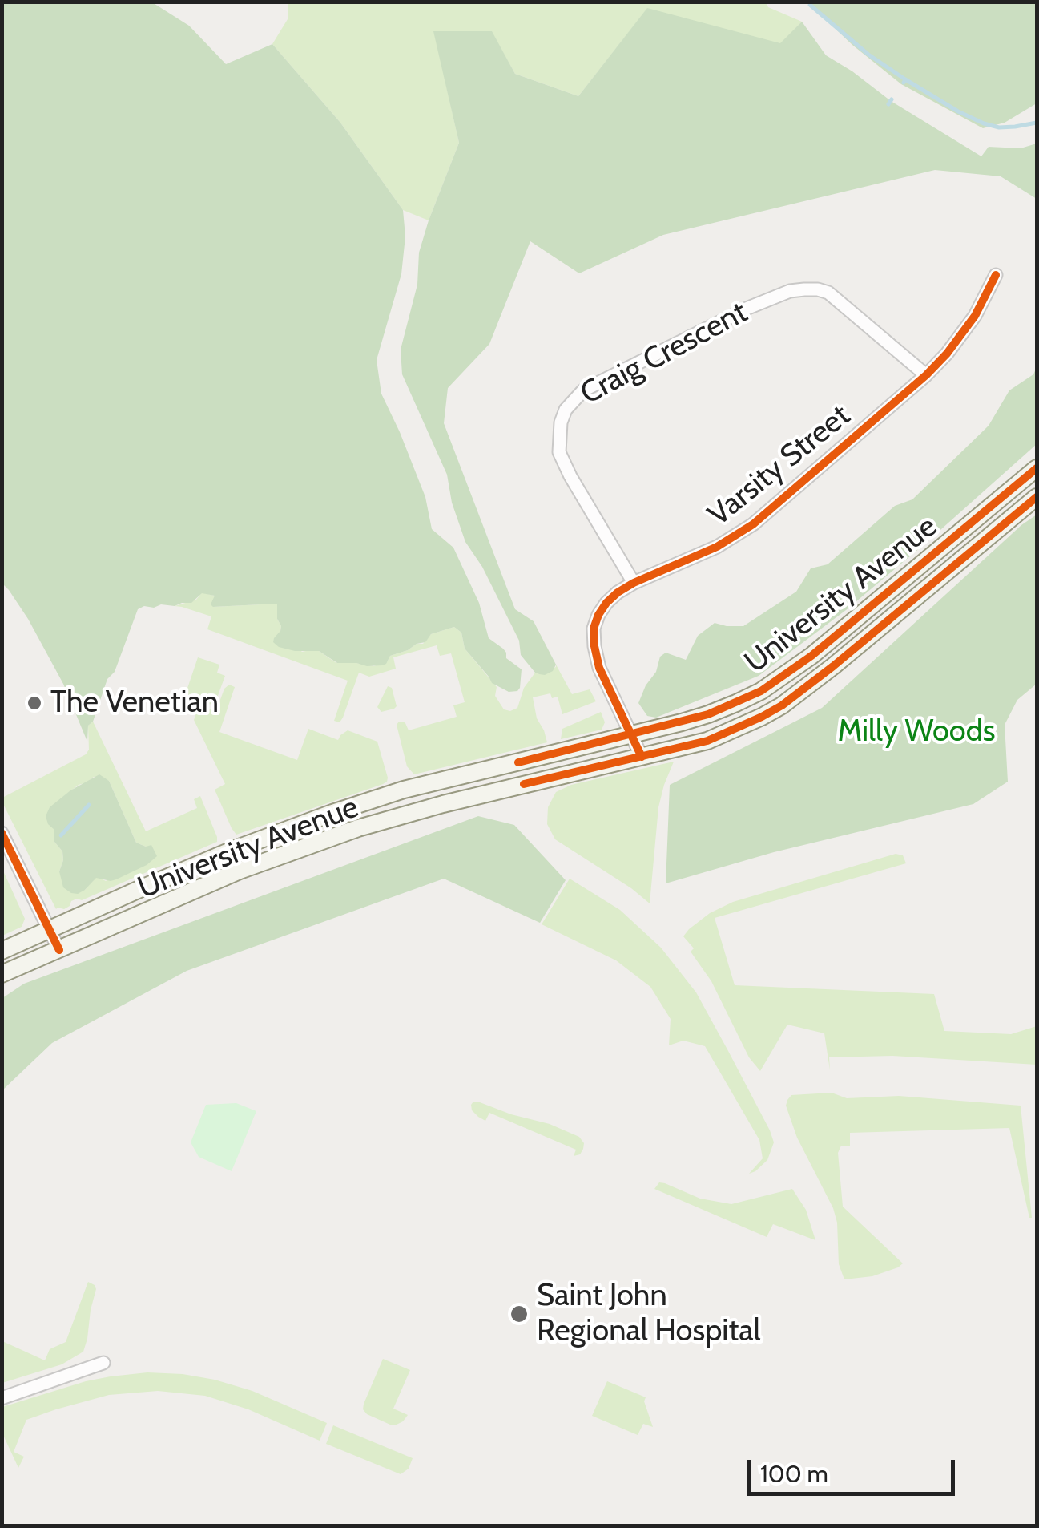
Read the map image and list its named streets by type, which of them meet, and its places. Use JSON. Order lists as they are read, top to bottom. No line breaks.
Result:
{"streets":{"main road":["University Avenue"],"street":["Craig Crescent","Varsity Street"]},"crossings":[["Craig Crescent","Varsity Street"],["Varsity Street","University Avenue"]],"parks":["Milly Woods"],"places":["The Venetian","Saint John Regional Hospital"],"scale_bar":"100 m"}
